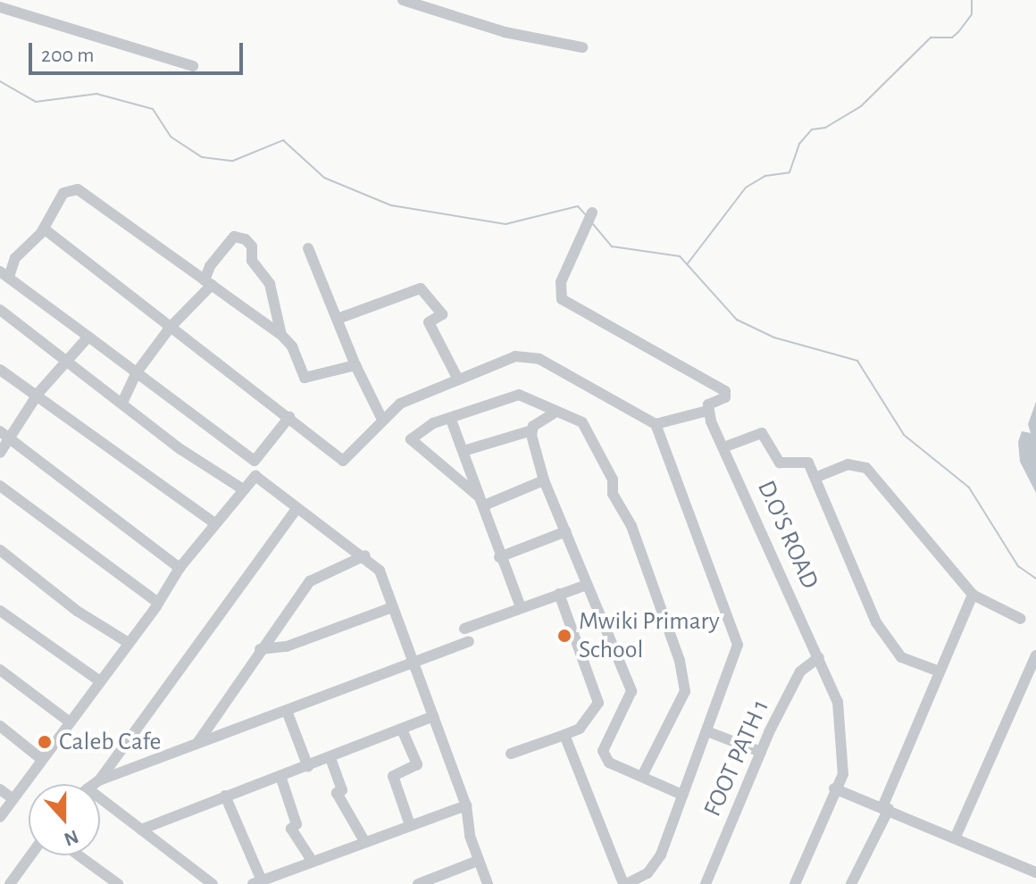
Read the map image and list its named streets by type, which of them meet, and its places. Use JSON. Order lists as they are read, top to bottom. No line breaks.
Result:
{"streets":{"street":["D.O'S ROAD","FOOT PATH 1"]},"crossings":[["D.O'S ROAD","FOOT PATH 1"]],"places":["Mwiki Primary School","Caleb Cafe"],"scale_bar":"200 m","north":"bottom"}
